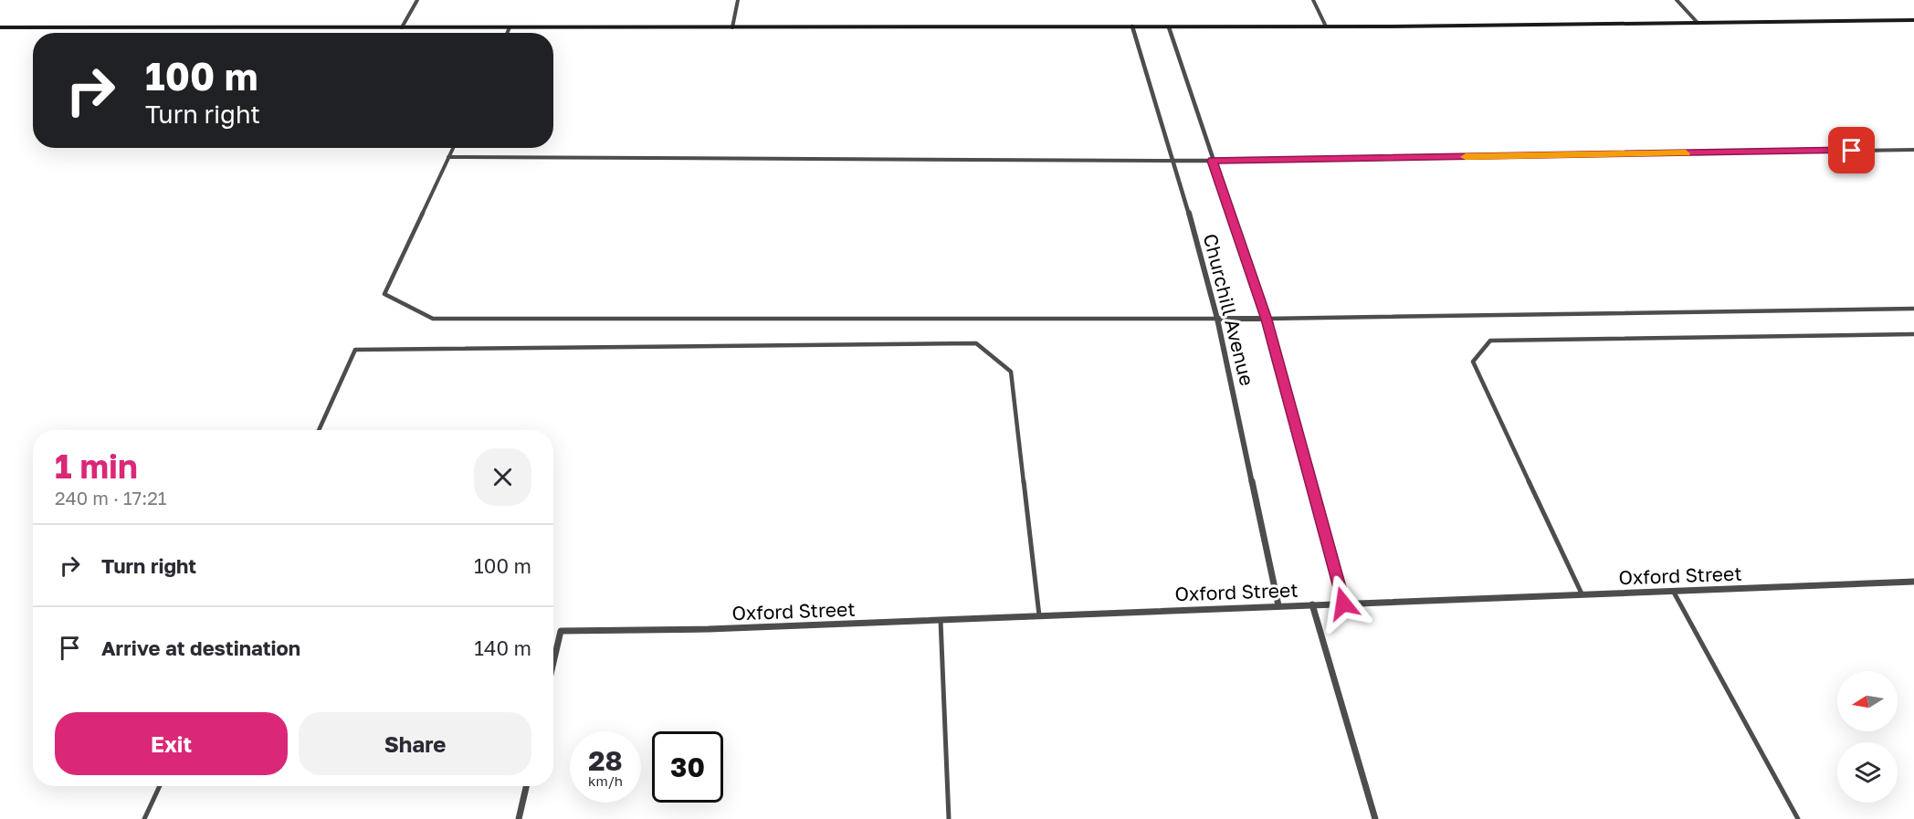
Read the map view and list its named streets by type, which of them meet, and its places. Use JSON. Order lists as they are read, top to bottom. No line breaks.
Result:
{"streets":{"street":["Churchill Avenue","Oxford Street"]},"crossings":[["Churchill Avenue","Oxford Street"]],"north":"left","page":{"turn":["100 m","Turn right"],"heading":["1 min","240 m · 17:21"],"list":[{"name":"Turn right","value":"100 m"},{"name":"Arrive at destination","value":"140 m"}],"buttons":["Exit","Share"],"speed":"28 km/h","limit":"30"}}
